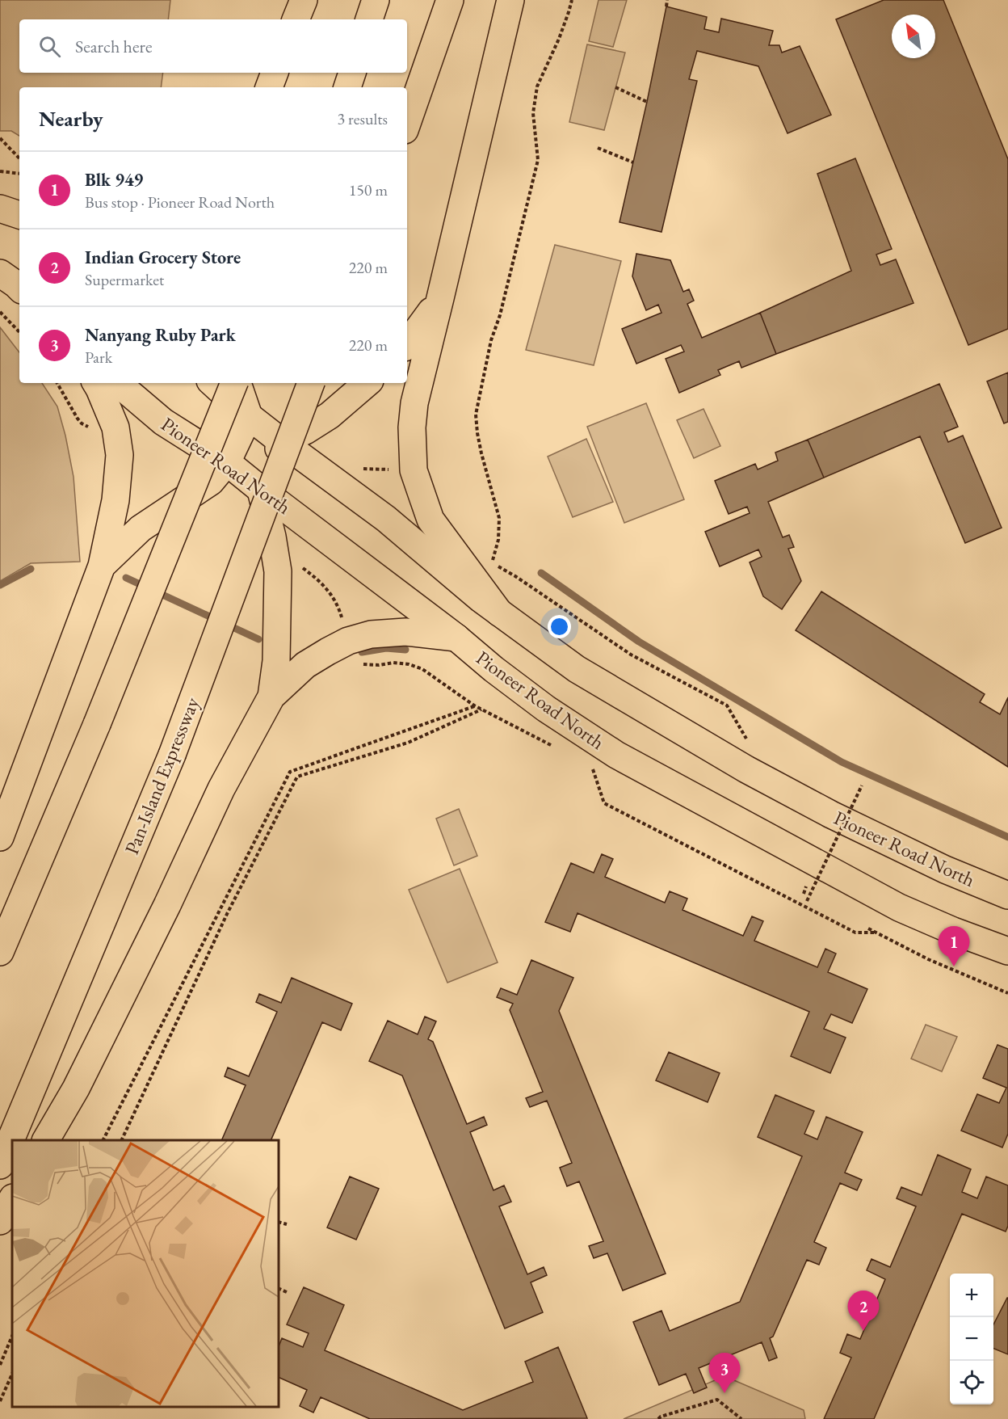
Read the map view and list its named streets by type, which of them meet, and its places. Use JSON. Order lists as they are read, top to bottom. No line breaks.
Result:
{"streets":{"main road":["Pioneer Road North","Pan-Island Expressway"]},"north":"top left","page":{"search":"Search here","heading":["Nearby","3 results"],"list":[{"mark":"1","name":"Blk 949","note":"Bus stop · Pioneer Road North","value":"150 m"},{"mark":"2","name":"Indian Grocery Store","note":"Supermarket","value":"220 m"},{"mark":"3","name":"Nanyang Ruby Park","note":"Park","value":"220 m"}],"pins":["1","2","3"],"map_buttons":["+","−"]}}
